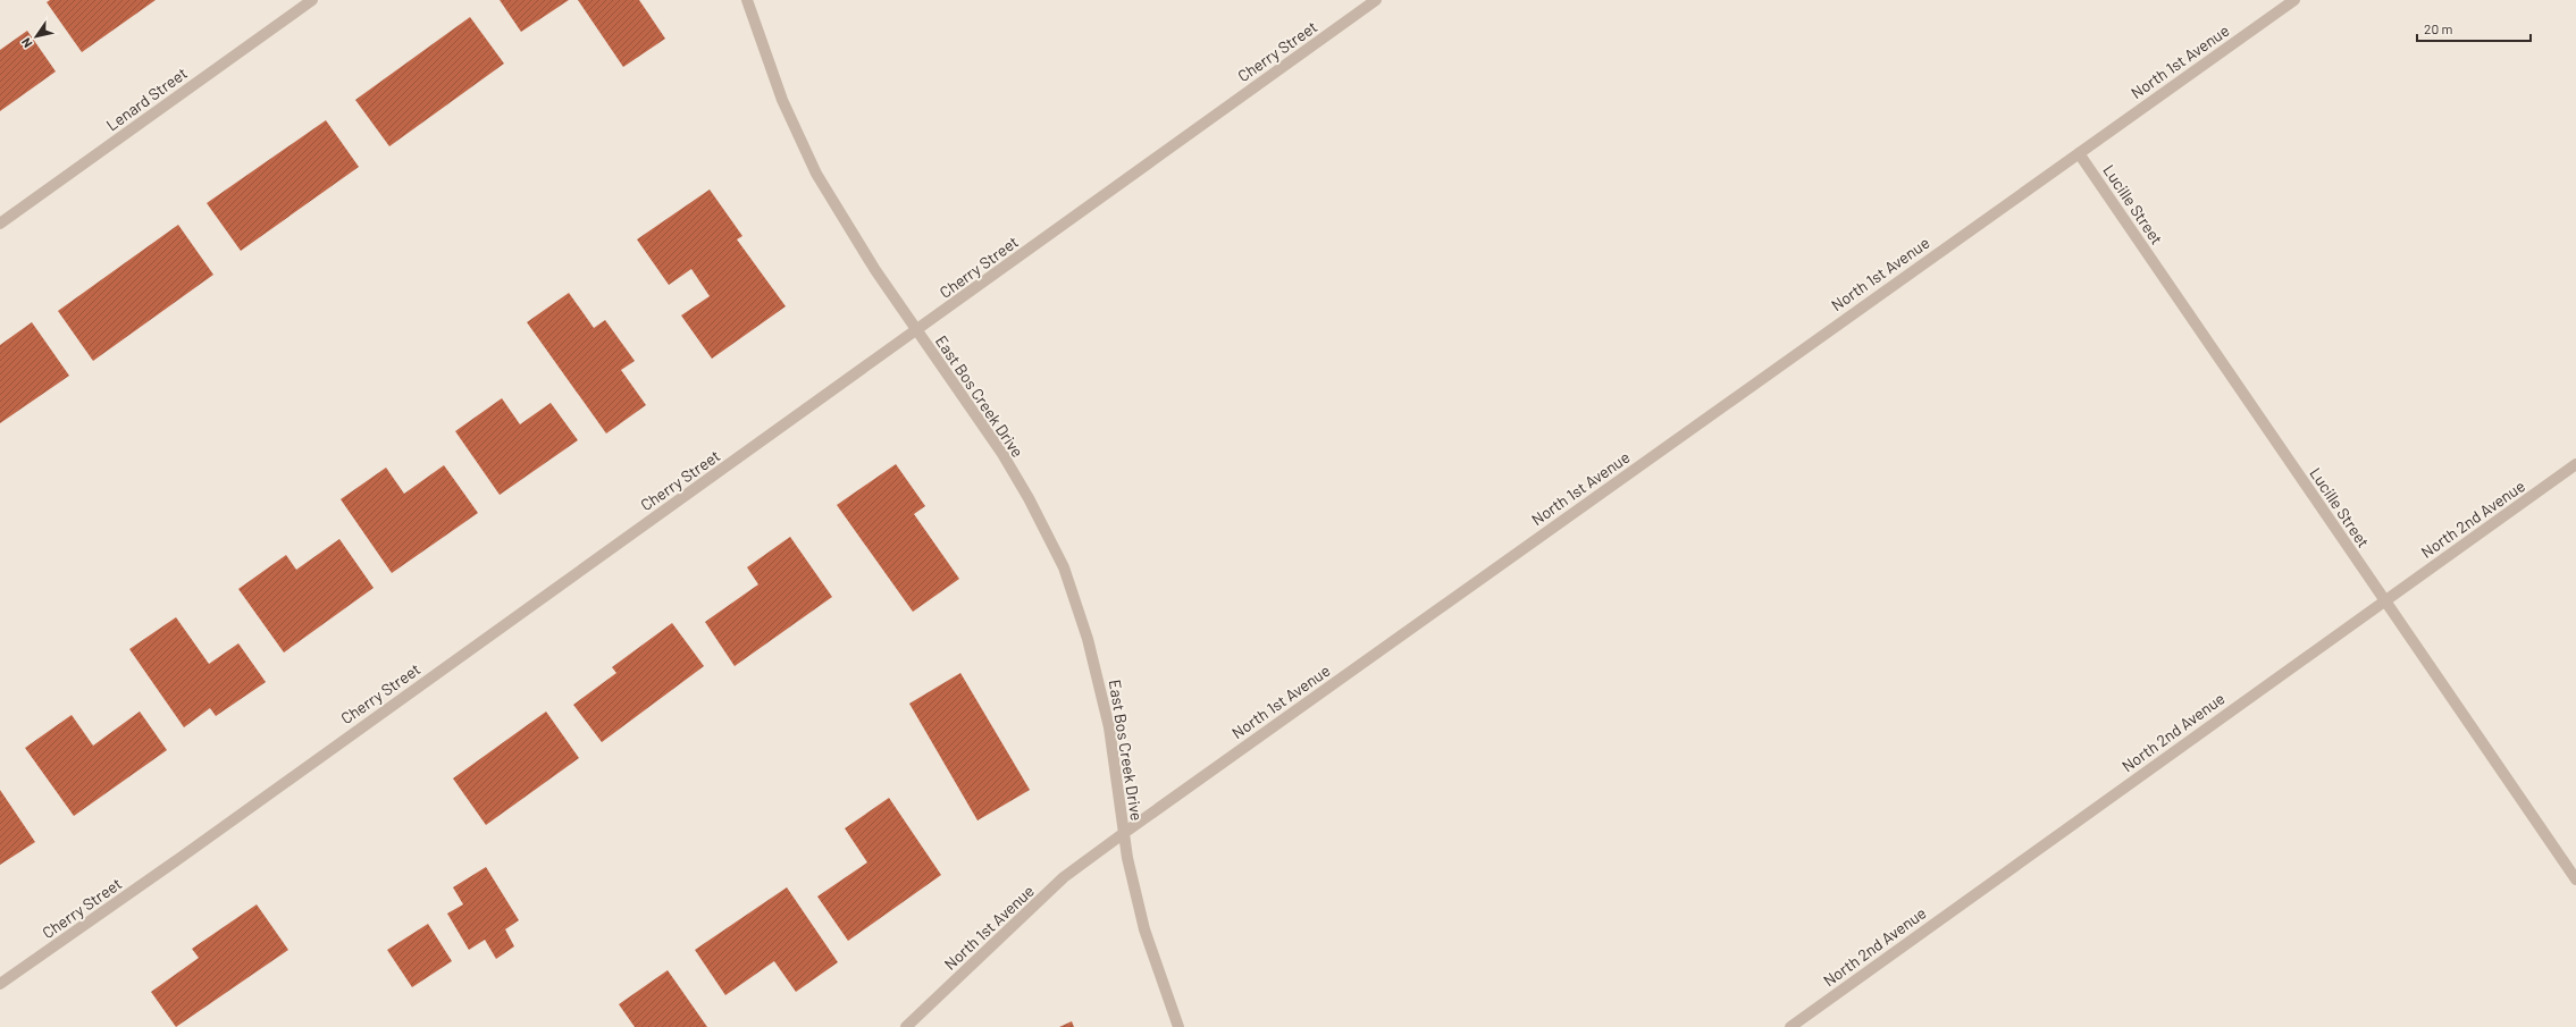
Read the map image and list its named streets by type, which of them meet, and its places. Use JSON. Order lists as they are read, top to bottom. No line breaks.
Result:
{"streets":{"street":["Cherry Street","North 1st Avenue","Lenard Street","Lucille Street","East Bos Creek Drive","North 2nd Avenue"]},"crossings":[["Cherry Street","East Bos Creek Drive"],["North 1st Avenue","Lucille Street"],["North 1st Avenue","East Bos Creek Drive"],["Lucille Street","North 2nd Avenue"]],"scale_bar":"20 m","north":"bottom left"}
